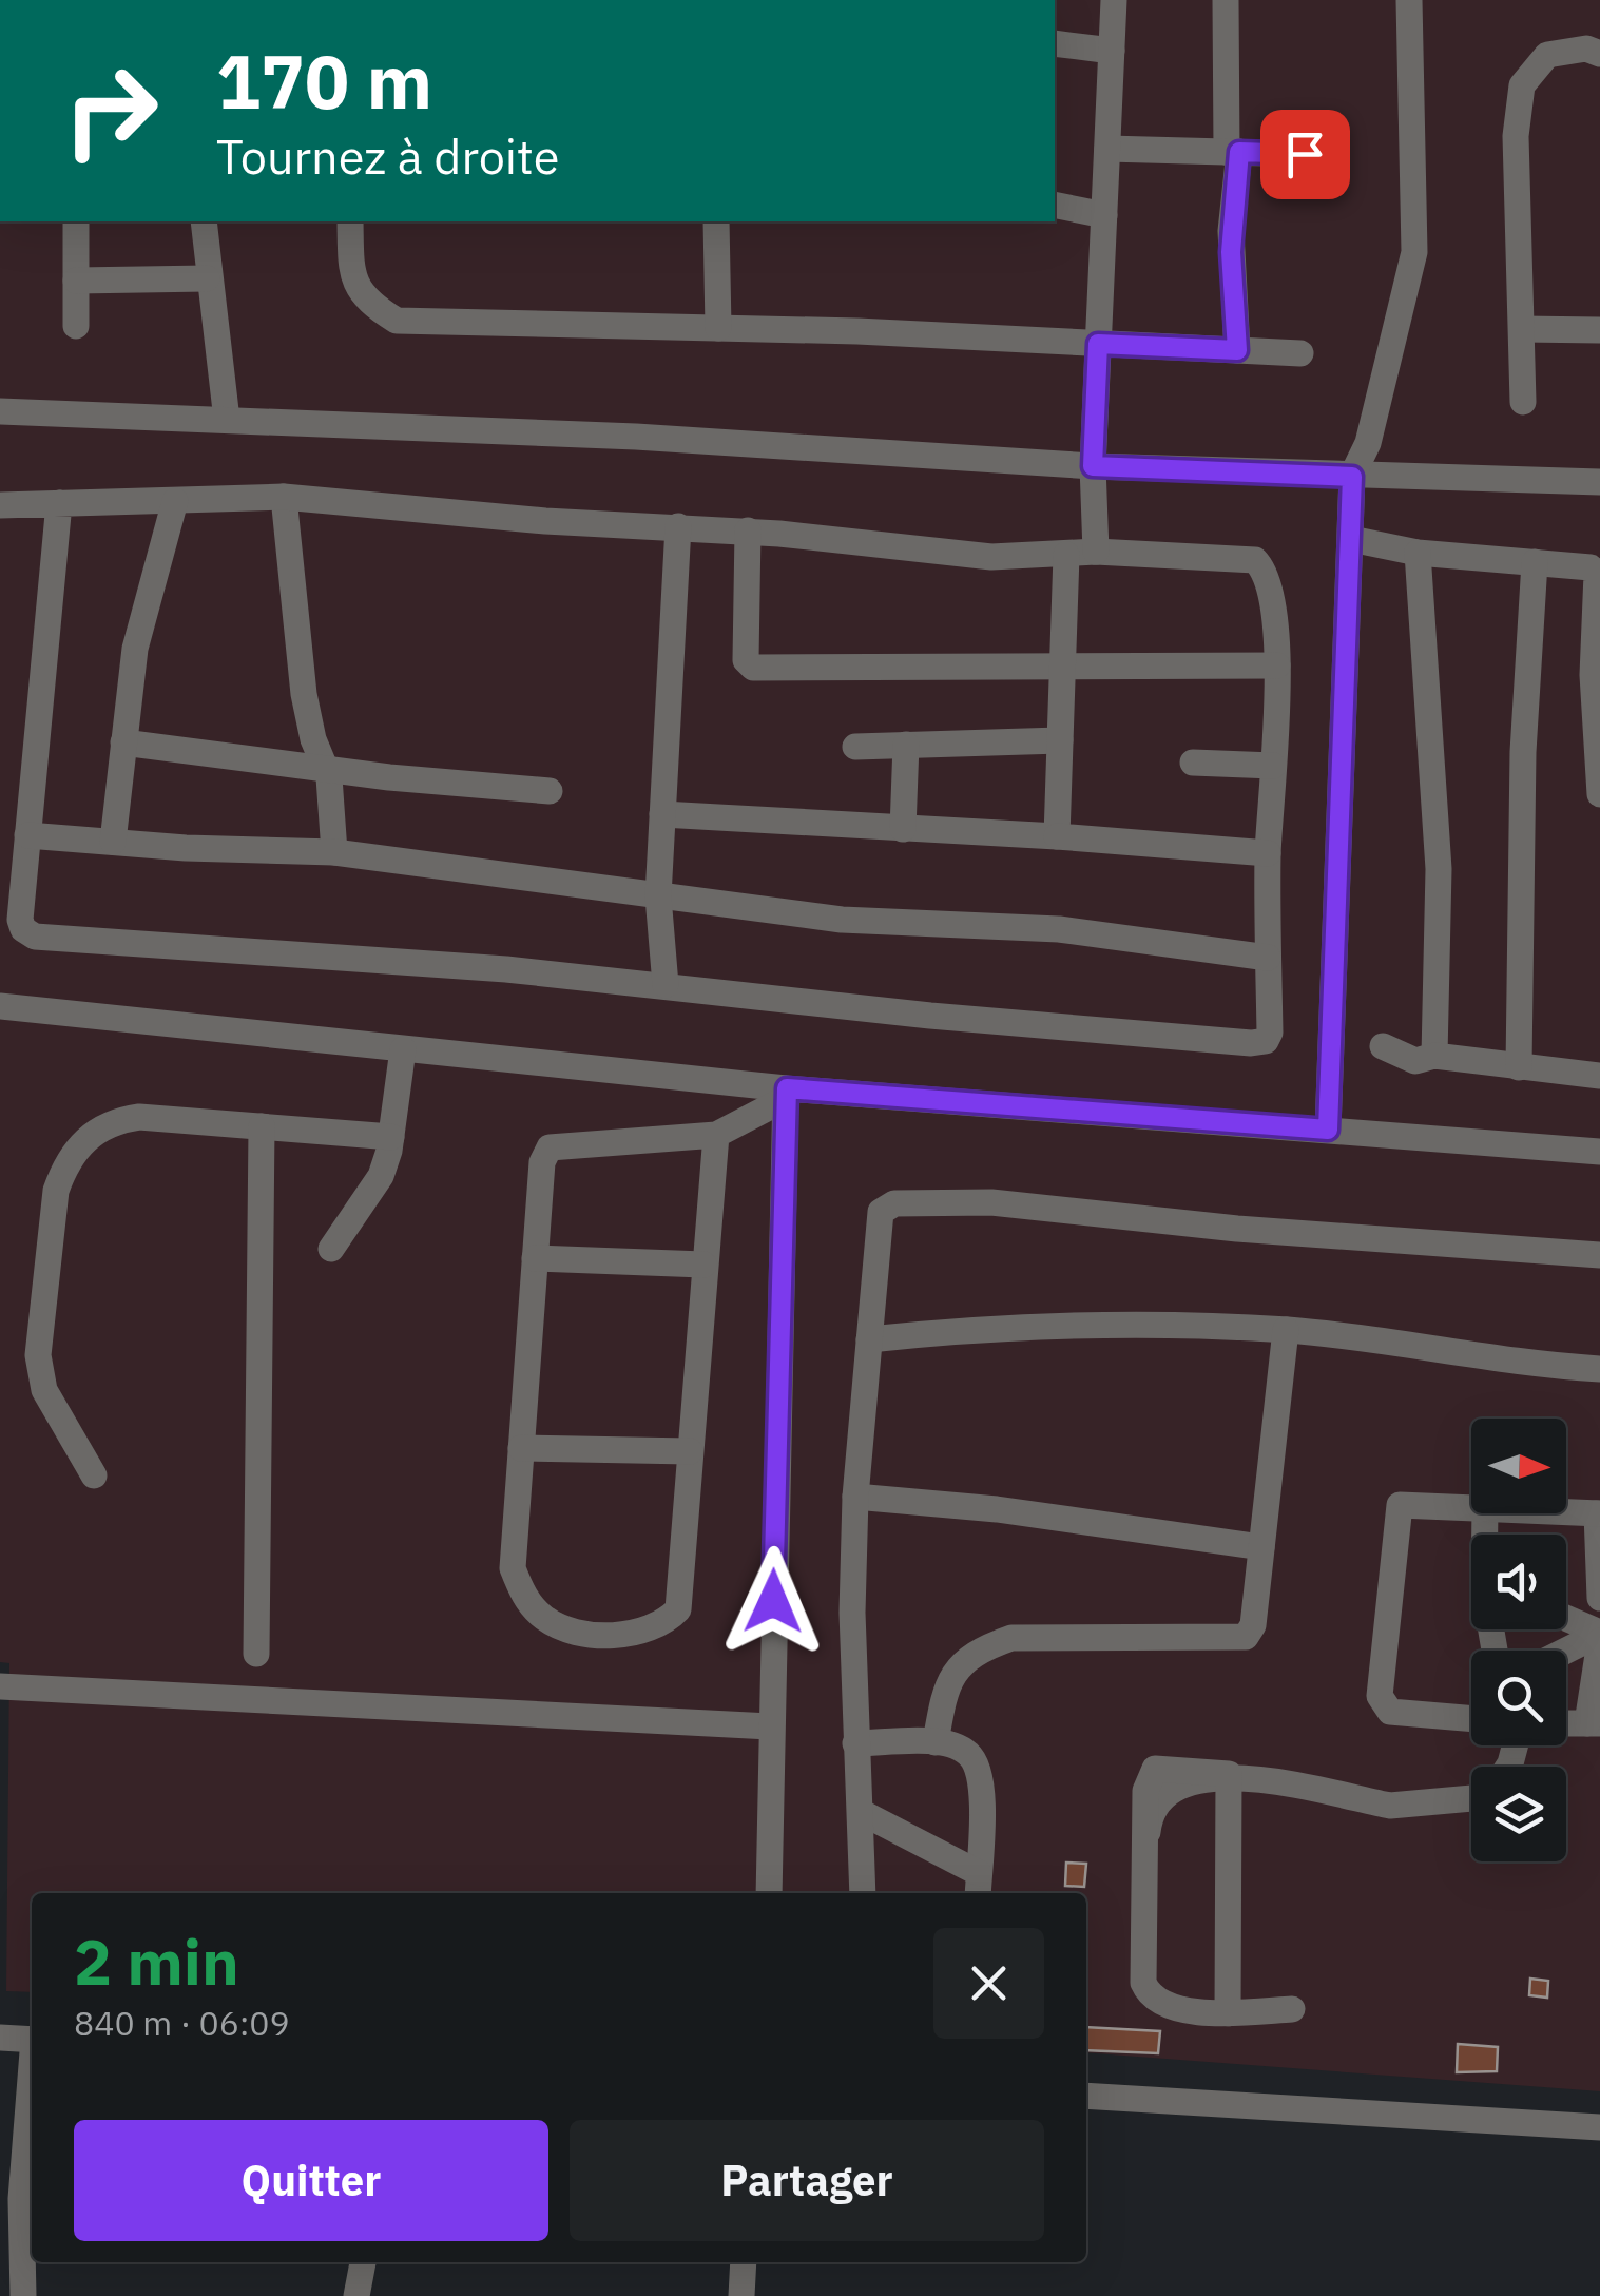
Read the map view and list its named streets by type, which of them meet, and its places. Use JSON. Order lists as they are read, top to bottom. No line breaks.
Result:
{"north":"right","page":{"turn":["170 m","Tournez à droite"],"heading":["2 min","840 m · 06:09"],"buttons":["Quitter","Partager"]}}
